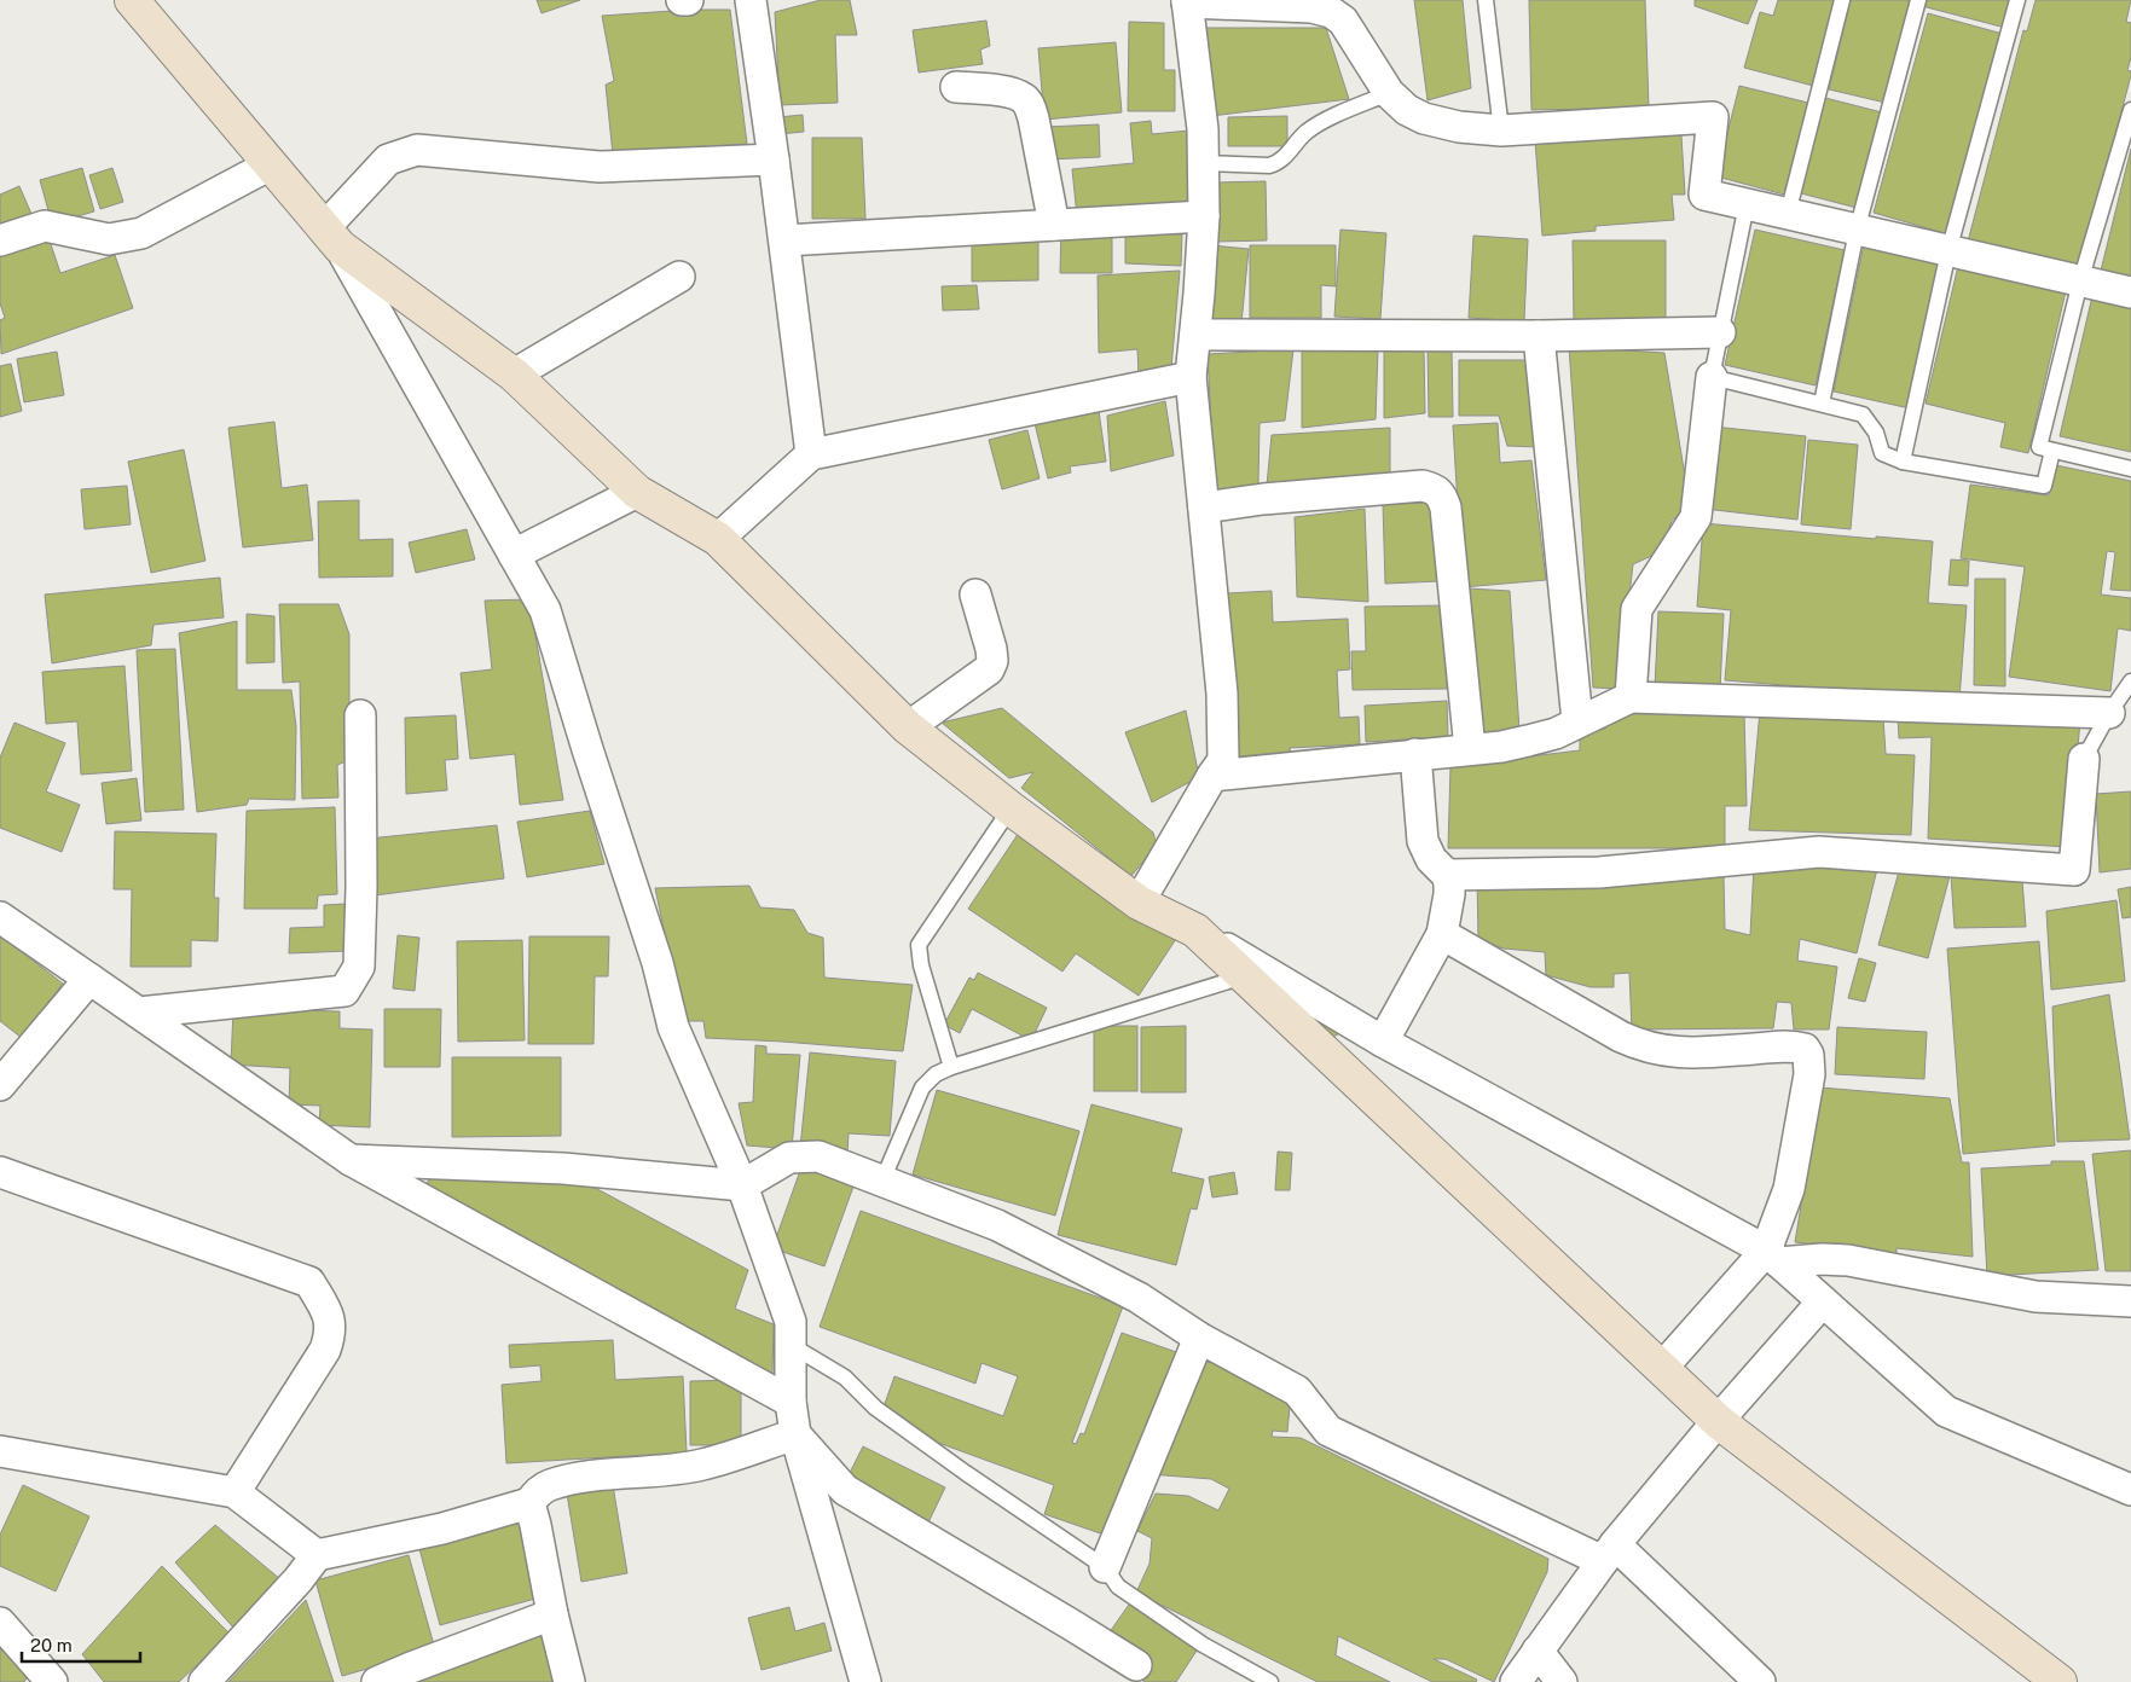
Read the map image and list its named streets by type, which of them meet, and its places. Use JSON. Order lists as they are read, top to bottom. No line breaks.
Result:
{"scale_bar":"20 m"}
